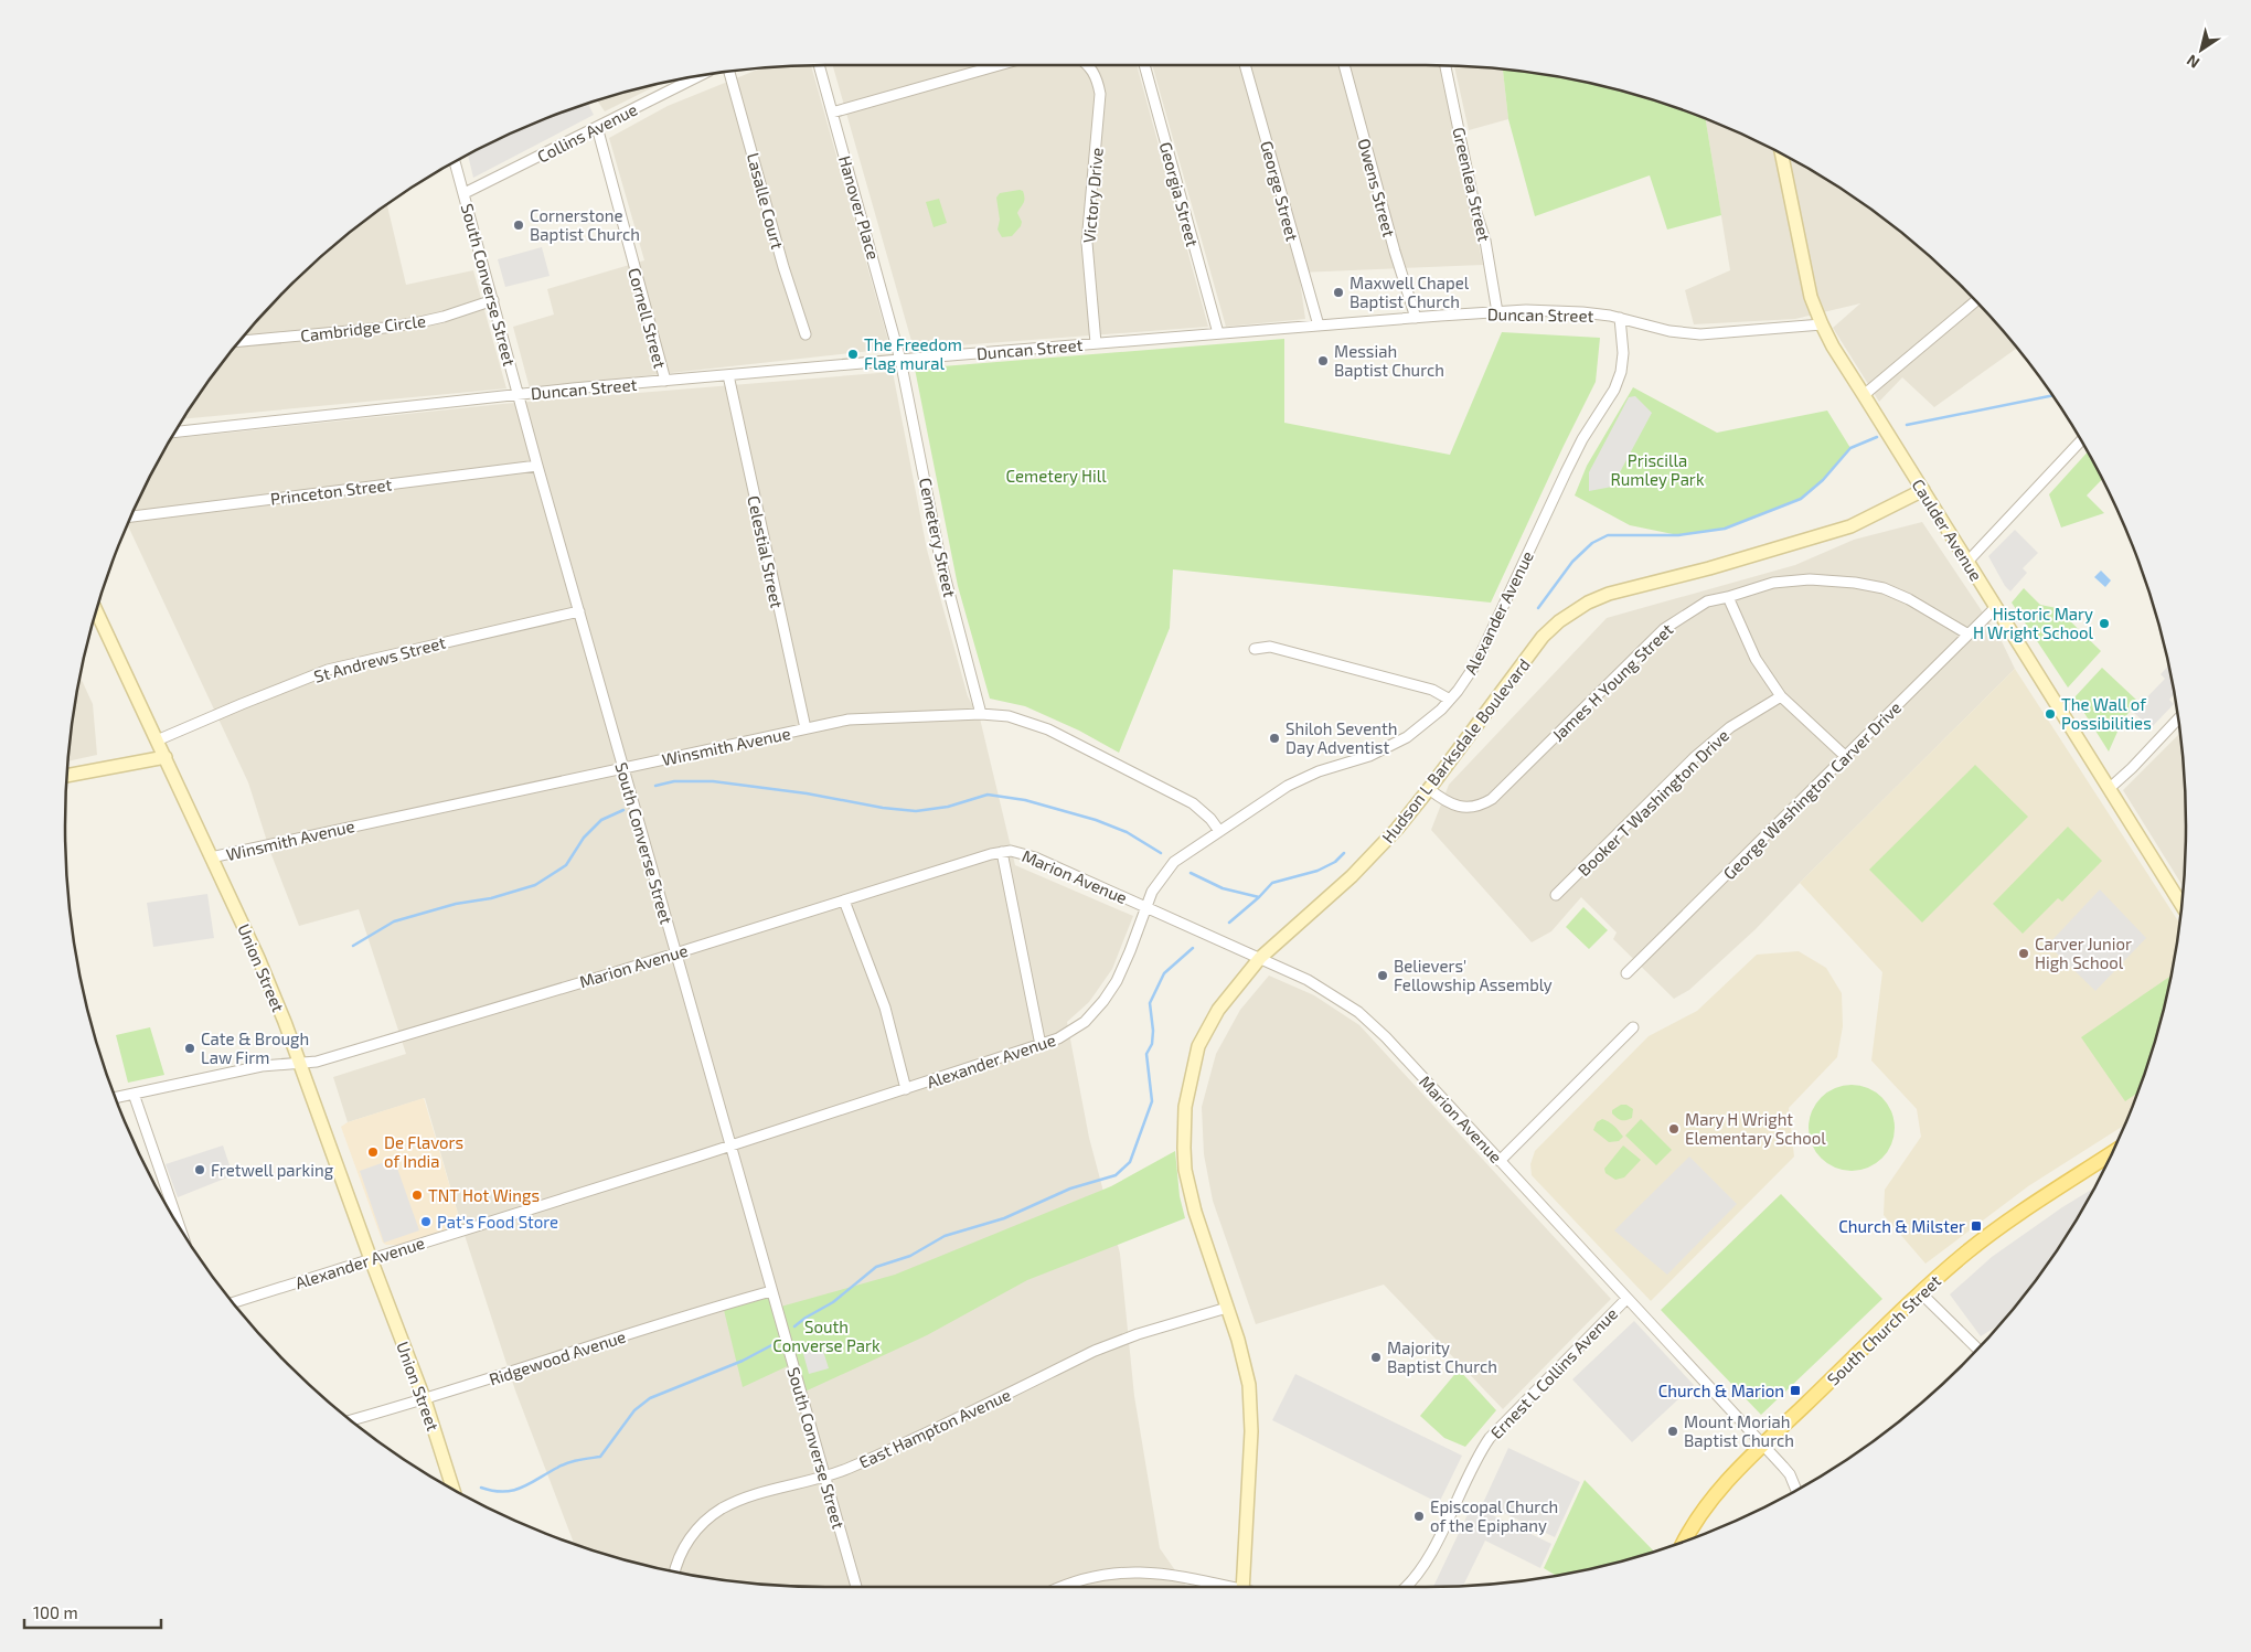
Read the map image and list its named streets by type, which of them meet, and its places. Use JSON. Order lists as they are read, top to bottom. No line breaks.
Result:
{"streets":{"main road":["South Church Street"],"street":["Collins Avenue","Greenlea Street","Owens Street","George Street","Georgia Street","Victory Drive","Lasalle Court","Hanover Place","South Converse Street","Duncan Street","Cornell Street","Cambridge Circle","Princeton Street","Caulder Avenue","Cemetery Street","Celestial Street","Alexander Avenue","St Andrews Street","James H Young Street","Winsmith Avenue","Hudson L Barksdale Boulevard","George Washington Carver Drive","Booker T Washington Drive","Marion Avenue","Union Street","Ridgewood Avenue","Ernest L Collins Avenue","East Hampton Avenue"]},"crossings":[["Collins Avenue","South Converse Street"],["Collins Avenue","Cornell Street"],["Greenlea Street","Duncan Street"],["Owens Street","Duncan Street"],["George Street","Duncan Street"],["Georgia Street","Duncan Street"],["Victory Drive","Duncan Street"],["Hanover Place","Duncan Street"],["Hanover Place","Cemetery Street"],["South Converse Street","Duncan Street"],["South Converse Street","Cambridge Circle"],["South Converse Street","Princeton Street"],["South Converse Street","Alexander Avenue"],["South Converse Street","St Andrews Street"],["South Converse Street","Winsmith Avenue"],["South Converse Street","Marion Avenue"],["South Converse Street","Ridgewood Avenue"],["South Converse Street","East Hampton Avenue"],["Duncan Street","Cornell Street"],["Duncan Street","Caulder Avenue"],["Duncan Street","Cemetery Street"],["Duncan Street","Celestial Street"],["Duncan Street","Alexander Avenue"],["Caulder Avenue","Hudson L Barksdale Boulevard"],["Caulder Avenue","George Washington Carver Drive"],["Cemetery Street","Winsmith Avenue"],["Celestial Street","Winsmith Avenue"],["Alexander Avenue","Winsmith Avenue"],["Alexander Avenue","Marion Avenue"],["Alexander Avenue","Union Street"],["St Andrews Street","Union Street"],["James H Young Street","Hudson L Barksdale Boulevard"],["James H Young Street","George Washington Carver Drive"],["Winsmith Avenue","Union Street"],["Hudson L Barksdale Boulevard","Marion Avenue"],["Hudson L Barksdale Boulevard","East Hampton Avenue"],["Marion Avenue","Union Street"],["Marion Avenue","South Church Street"],["Marion Avenue","Ernest L Collins Avenue"],["Union Street","Ridgewood Avenue"]],"parks":["Priscilla Rumley Park","Cemetery Hill","South Converse Park"],"places":{"other":["Cornerstone Baptist Church","Maxwell Chapel Baptist Church","The Freedom Flag mural","Messiah Baptist Church","Historic Mary H Wright School","The Wall of Possibilities","Shiloh Seventh Day Adventist","Carver Junior High School","Believers' Fellowship Assembly","Cate & Brough Law Firm","Mary H Wright Elementary School","De Flavors of India","Fretwell parking","TNT Hot Wings","Pat's Food Store","Majority Baptist Church","Mount Moriah Baptist Church","Episcopal Church of the Epiphany"],"transit":["Church & Milster","Church & Marion"]},"scale_bar":"100 m","north":"bottom left"}
